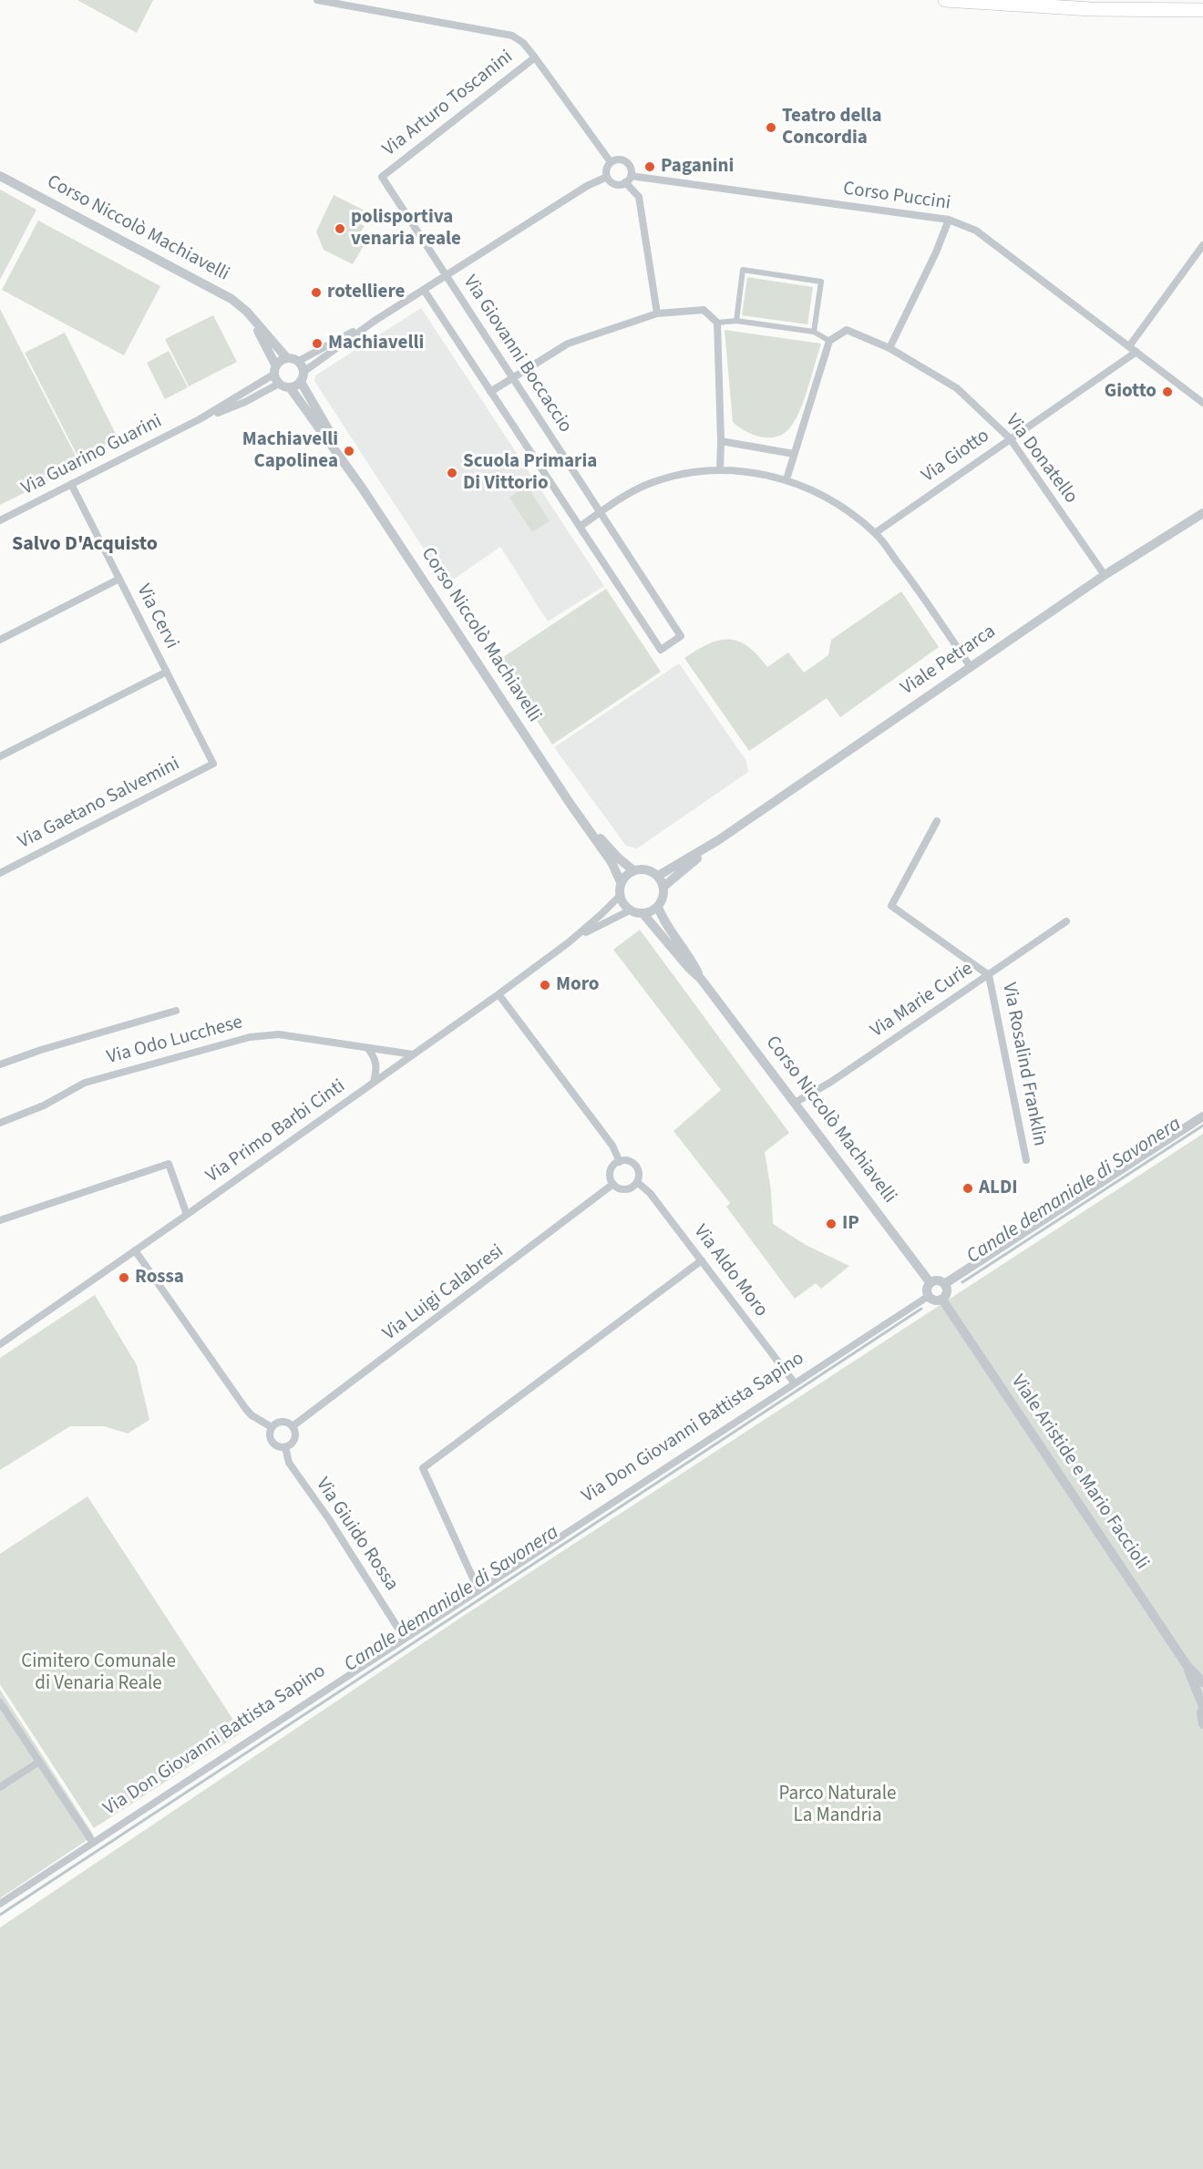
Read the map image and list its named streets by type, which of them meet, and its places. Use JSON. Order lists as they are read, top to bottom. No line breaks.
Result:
{"streets":{"street":["Via Arturo Toscanini","Corso Puccini","Corso Niccolò Machiavelli","Via Giovanni Boccaccio","Via Guarino Guarini","Via Giotto","Via Donatello","Via Cervi","Viale Petrarca","Via Gaetano Salvemini","Via Marie Curie","Via Odo Lucchese","Via Rosalind Franklin","Via Primo Barbi Cinti","Via Aldo Moro","Via Luigi Calabresi","Via Don Giovanni Battista Sapino","Viale Aristide e Mario Faccioli","Via Giuido Rossa"]},"crossings":[["Via Arturo Toscanini","Via Giovanni Boccaccio"],["Corso Puccini","Via Giotto"],["Corso Niccolò Machiavelli","Via Guarino Guarini"],["Corso Niccolò Machiavelli","Viale Petrarca"],["Corso Niccolò Machiavelli","Via Marie Curie"],["Corso Niccolò Machiavelli","Via Primo Barbi Cinti"],["Corso Niccolò Machiavelli","Via Don Giovanni Battista Sapino"],["Corso Niccolò Machiavelli","Viale Aristide e Mario Faccioli"],["Via Guarino Guarini","Via Cervi"],["Via Giotto","Via Donatello"],["Via Donatello","Viale Petrarca"],["Via Cervi","Via Gaetano Salvemini"],["Viale Petrarca","Via Primo Barbi Cinti"],["Via Marie Curie","Via Rosalind Franklin"],["Via Odo Lucchese","Via Primo Barbi Cinti"],["Via Aldo Moro","Via Luigi Calabresi"],["Via Aldo Moro","Via Don Giovanni Battista Sapino"],["Via Luigi Calabresi","Via Giuido Rossa"],["Via Don Giovanni Battista Sapino","Viale Aristide e Mario Faccioli"],["Via Don Giovanni Battista Sapino","Via Giuido Rossa"]],"districts":["Salvo D'Acquisto"],"water":["Canale demaniale di Savonera"],"parks":["Cimitero Comunale di Venaria Reale","Parco Naturale La Mandria"],"places":["Teatro della Concordia","Paganini","polisportiva venaria reale","rotelliere","Machiavelli","Giotto","Machiavelli Capolinea","Scuola Primaria Di Vittorio","Moro","ALDI","IP","Rossa"]}
